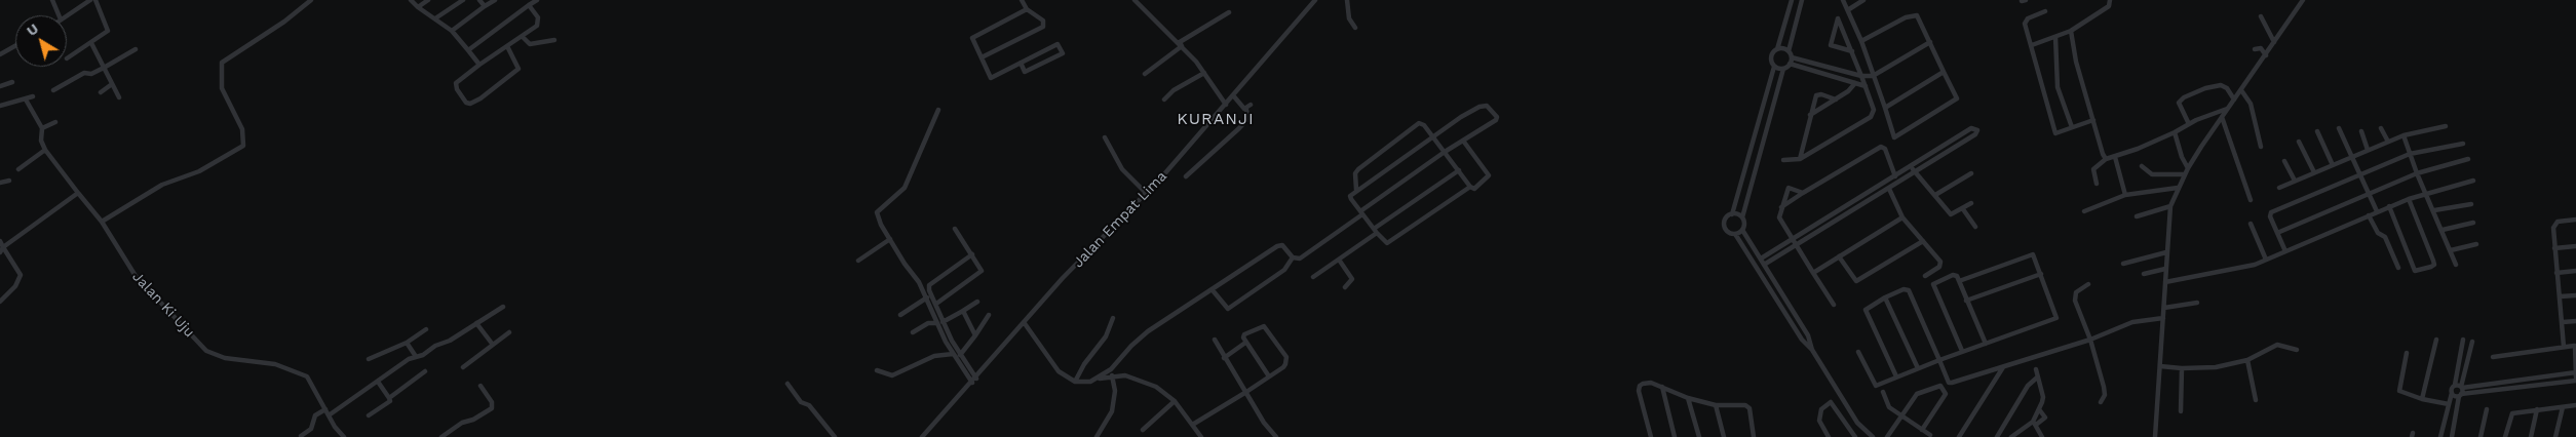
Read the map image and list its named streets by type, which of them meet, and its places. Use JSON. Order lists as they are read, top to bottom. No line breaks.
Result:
{"streets":{"street":["Jalan Empat Lima","Jalan Ki Uju"]},"districts":["KURANJI"],"north":"top left"}
